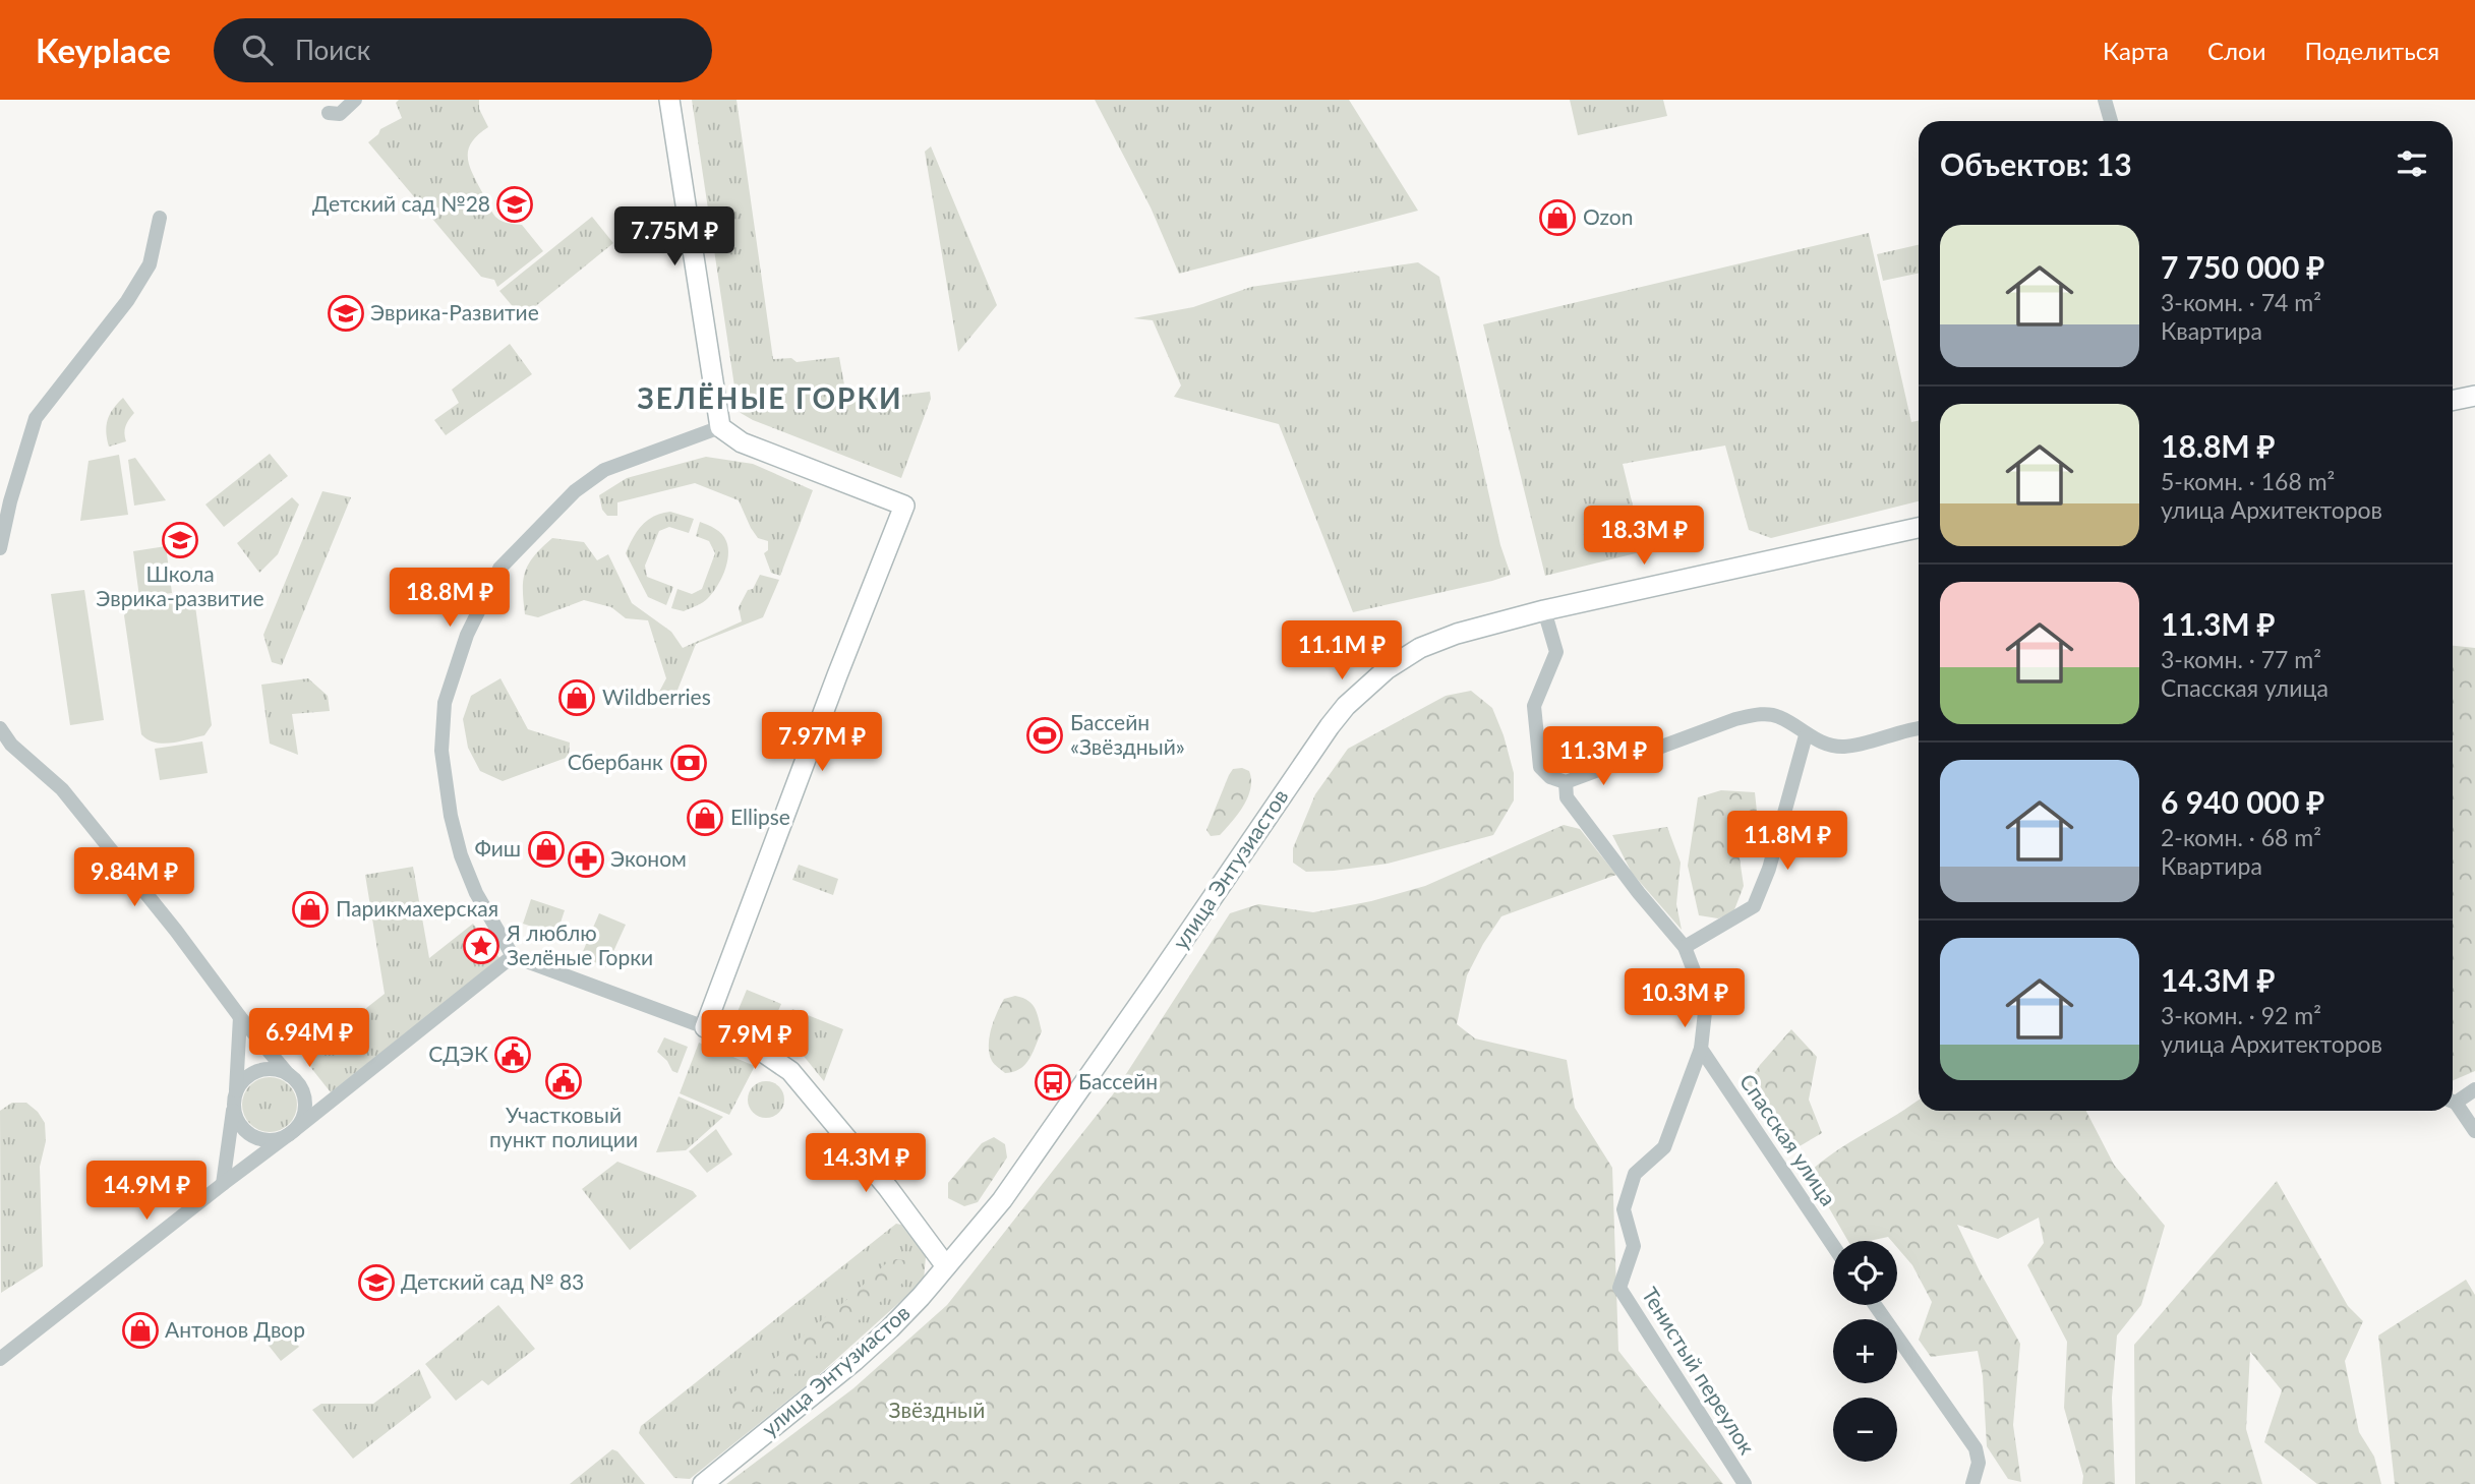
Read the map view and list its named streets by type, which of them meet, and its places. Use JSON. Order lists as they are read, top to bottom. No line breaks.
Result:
{"streets":{"main road":["улица Энтузиастов"],"street":["Спасская улица","Тенистый переулок"]},"crossings":[["Спасская улица","Тенистый переулок"]],"districts":["ЗЕЛЁНЫЕ ГОРКИ"],"parks":["Звёздный"],"places":{"school or university":["Детский сад №28","Эврика-Развитие","Школа Эврика-развитие","Детский сад № 83"],"shop":["Ozon","Wildberries","Ellipse","Фиш","Парикмахерская","Антонов Двор"],"sports":["Бассейн «Звёздный»"],"bank":["Сбербанк"],"pharmacy":["Эконом"],"place":["Я люблю Зелёные Горки"],"public building":["СДЭК","Участковый пункт полиции"],"bus stop":["Бассейн"]},"page":{"header":"Keyplace","search":"Поиск","nav":["Карта","Слои","Поделиться"],"heading":"Объектов: 13","price":["7.75M ₽","18.3M ₽","18.8M ₽","11.1M ₽","7.97M ₽","11.3M ₽","11.8M ₽","9.84M ₽","10.3M ₽","6.94M ₽","7.9M ₽","14.3M ₽","14.9M ₽"],"list":[{"name":"7 750 000 ₽","note":"3-комн. · 74 m² · Квартира"},{"name":"18.8M ₽","note":"5-комн. · 168 m² · улица Архитекторов"},{"name":"11.3M ₽","note":"3-комн. · 77 m² · Спасская улица"},{"name":"6 940 000 ₽","note":"2-комн. · 68 m² · Квартира"},{"name":"14.3M ₽","note":"3-комн. · 92 m² · улица Архитекторов"}],"map_buttons":["+","−"]}}
